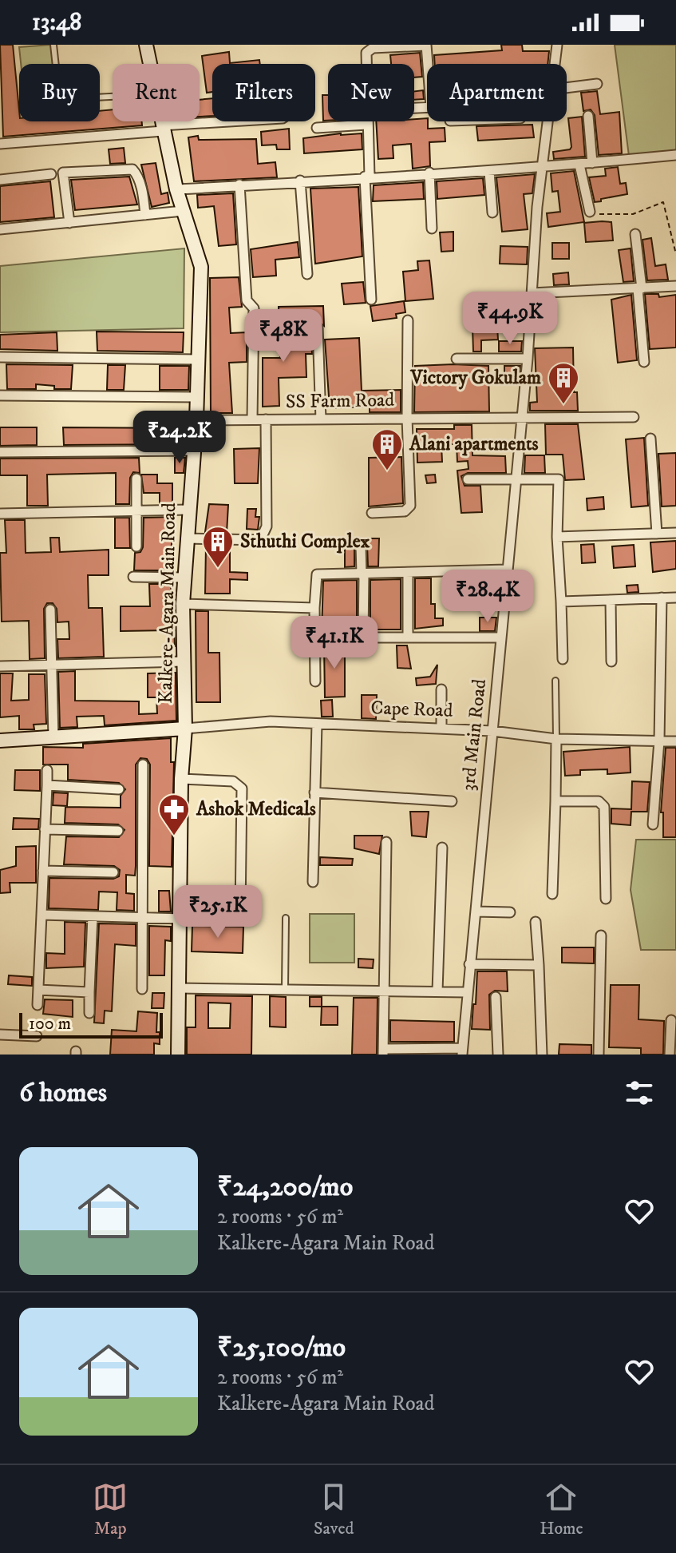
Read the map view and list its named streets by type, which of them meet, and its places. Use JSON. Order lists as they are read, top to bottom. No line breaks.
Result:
{"streets":{"street":["SS Farm Road","Kalkere-Agara Main Road","Cape Road","3rd Main Road"]},"crossings":[["SS Farm Road","Kalkere-Agara Main Road"],["SS Farm Road","3rd Main Road"],["Kalkere-Agara Main Road","Cape Road"],["Cape Road","3rd Main Road"]],"places":{"building":["Victory Gokulam","Alani apartments","Sthuthi Complex"],"pharmacy":["Ashok Medicals"]},"scale_bar":"100 m","page":{"status":"13:48","chip":["Buy","Rent","Filters","New","Apartment"],"price":["₹44.9K","₹48K","₹24.2K","₹28.4K","₹41.1K","₹25.1K"],"scale":"100 m","heading":"6 homes","list":[{"name":"₹24,200/mo","note":"2 rooms · 56 m² · Kalkere-Agara Main Road"},{"name":"₹25,100/mo","note":"2 rooms · 56 m² · Kalkere-Agara Main Road"}],"tabs":["Map","Saved","Home"]}}
